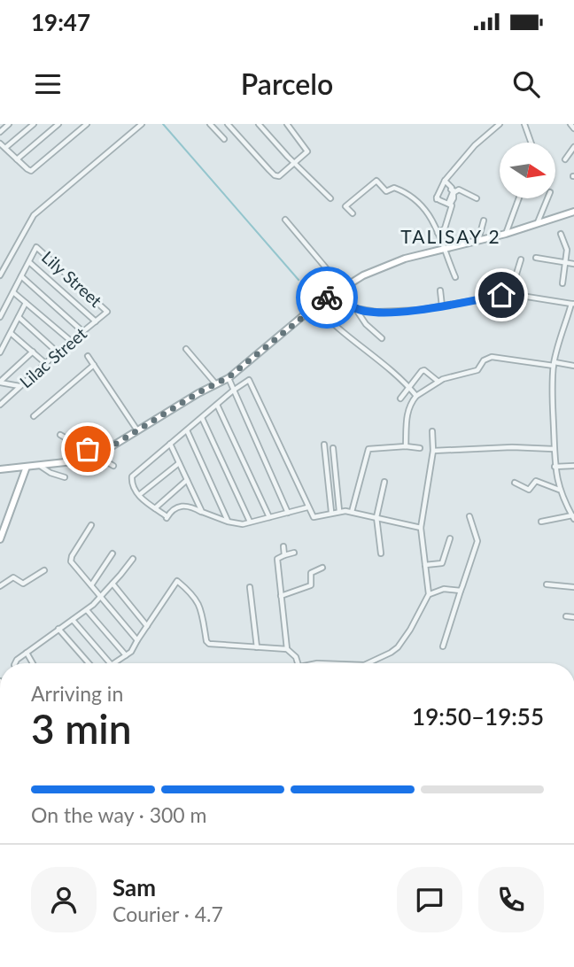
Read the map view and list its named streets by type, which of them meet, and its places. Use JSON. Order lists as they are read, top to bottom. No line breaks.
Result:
{"streets":{"street":["Lily Street","Lilac Street"]},"crossings":[["Lily Street","Lilac Street"]],"districts":["TALISAY 2"],"north":"right","page":{"status":"19:47","header":"Parcelo","heading":["3 min","Arriving in","19:50–19:55"],"panel":["Sam","Courier · 4.7"],"bar":"On the way · 300 m"}}
